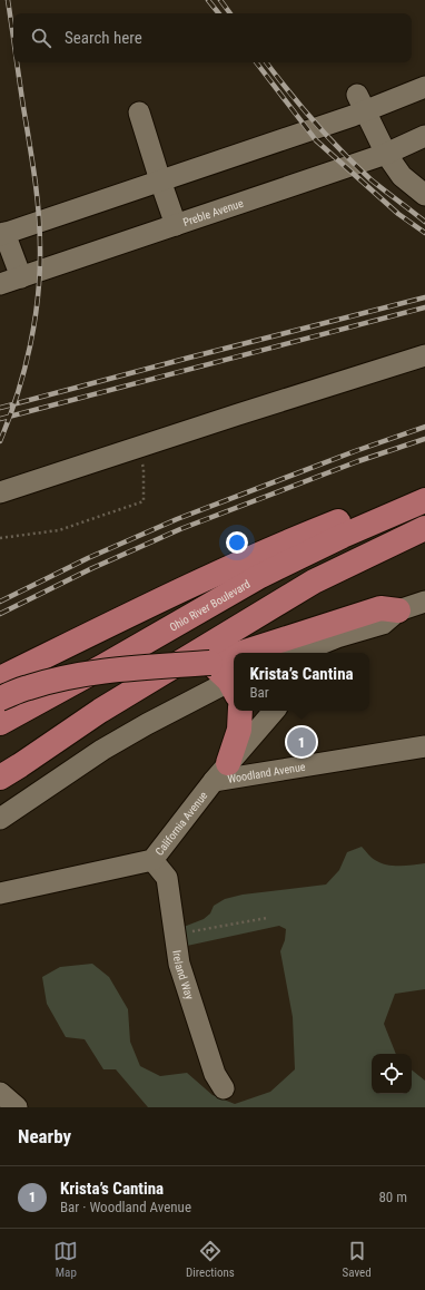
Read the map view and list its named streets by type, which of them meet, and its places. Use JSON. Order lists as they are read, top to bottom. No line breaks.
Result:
{"streets":{"highway":["Ohio River Boulevard"],"street":["Preble Avenue","Woodland Avenue","California Avenue","Ireland Way"]},"crossings":[["Woodland Avenue","California Avenue"],["California Avenue","Ireland Way"]],"page":{"search":"Search here","popup":["Krista’s Cantina","Bar"],"pins":"1","heading":"Nearby","list":[{"mark":"1","name":"Krista’s Cantina","note":"Bar · Woodland Avenue","value":"80 m"}],"nav":["Map","Directions","Saved"]}}
